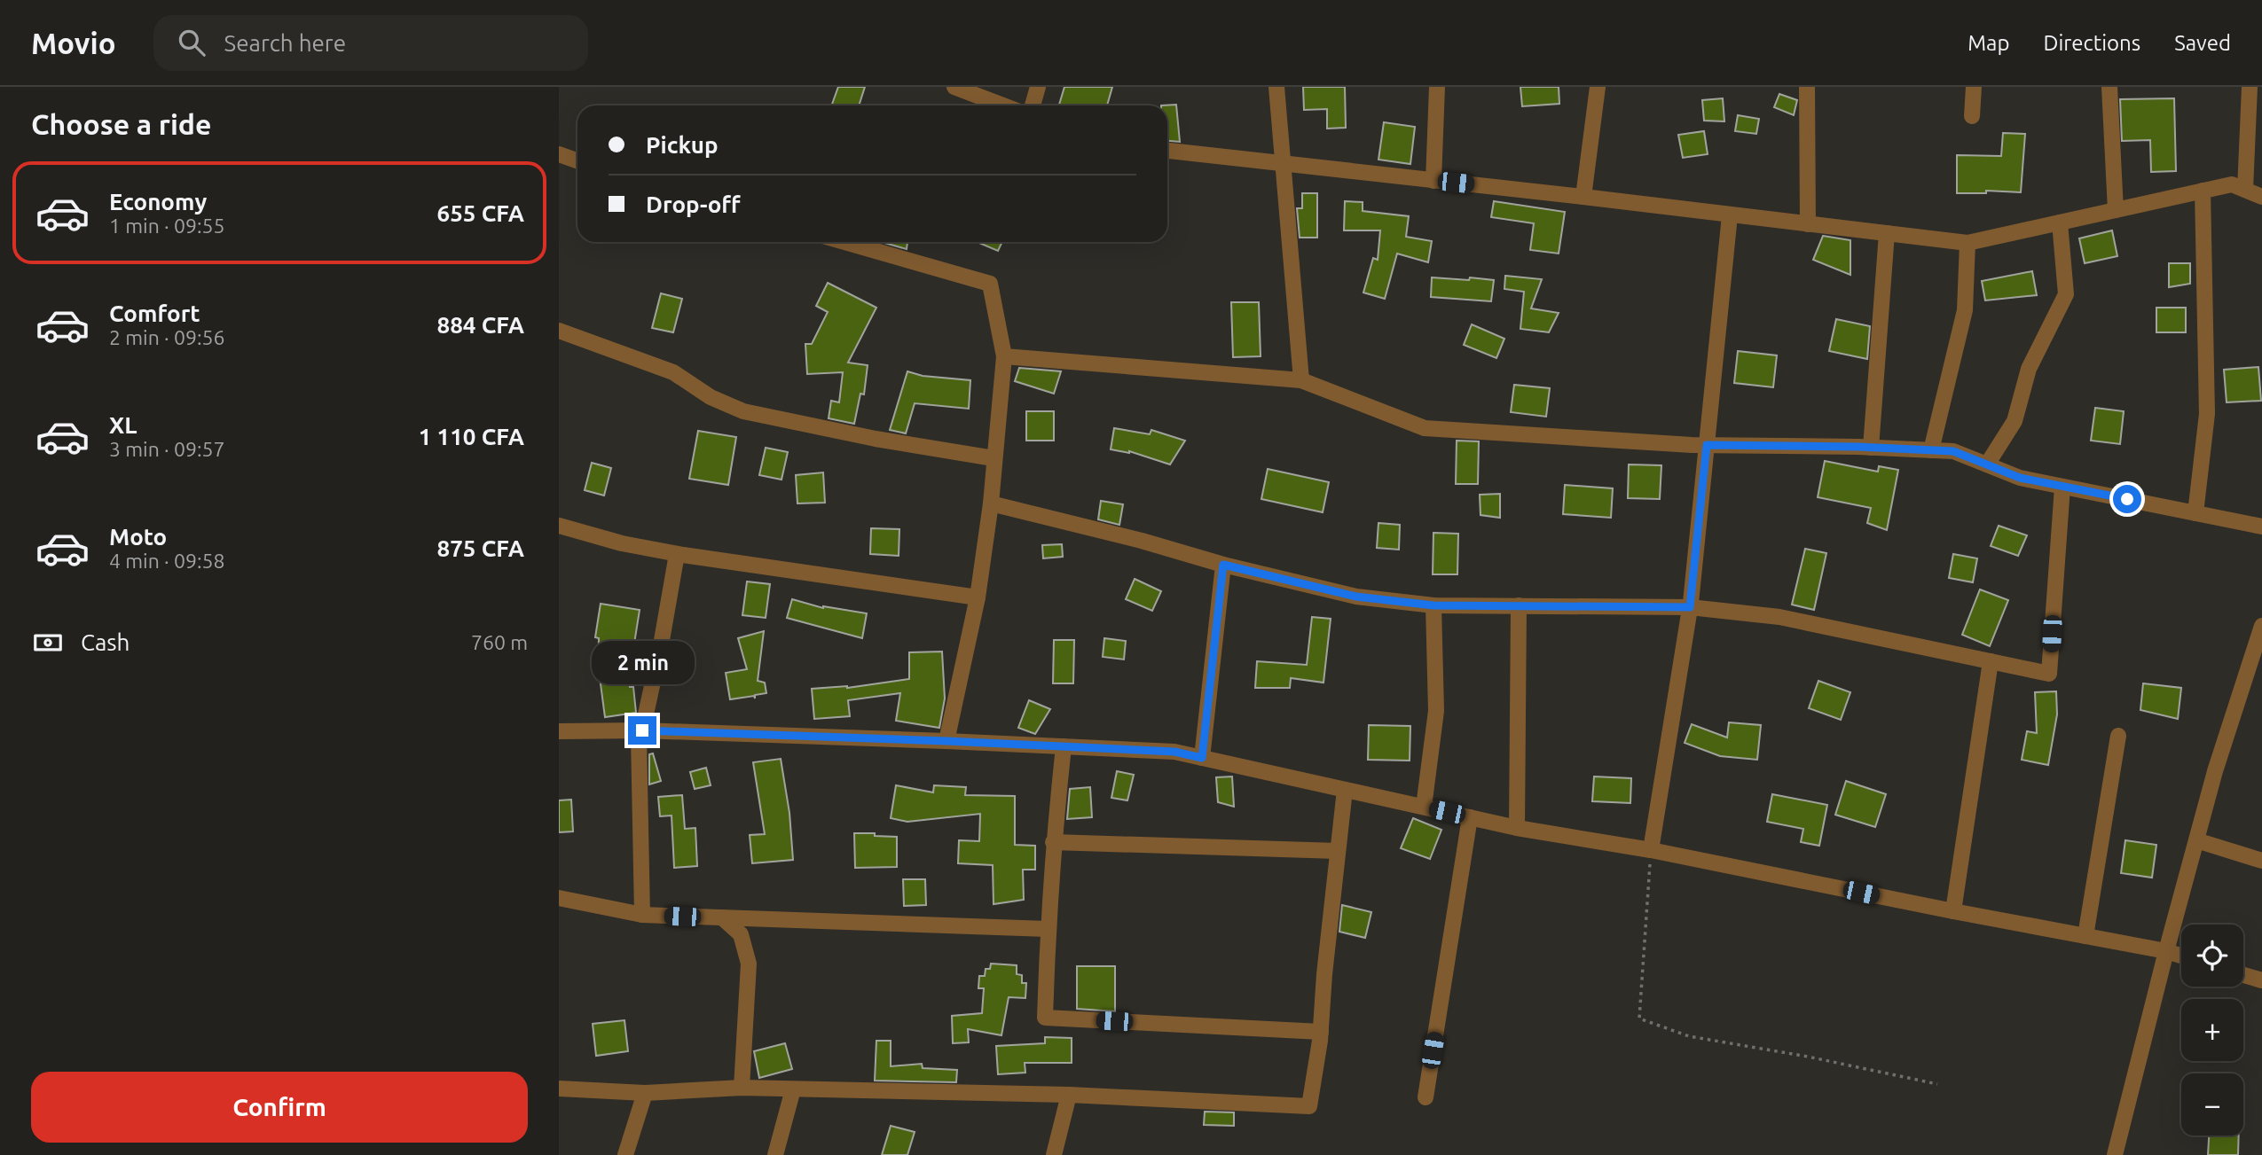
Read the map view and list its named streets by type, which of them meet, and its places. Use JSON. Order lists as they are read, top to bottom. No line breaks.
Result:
{"page":{"header":"Movio","search":"Search here","nav":["Map","Directions","Saved"],"heading":"Choose a ride","banner":["Pickup","Drop-off"],"list":[{"name":"Economy","note":"1 min · 09:55","value":"655 CFA"},{"name":"Comfort","note":"2 min · 09:56","value":"884 CFA"},{"name":"XL","note":"3 min · 09:57","value":"1 110 CFA"},{"name":"Moto","note":"4 min · 09:58","value":"875 CFA"}],"pay":["Cash","760 m"],"bubble":"2 min","map_buttons":["+","−"],"buttons":"Confirm"}}
